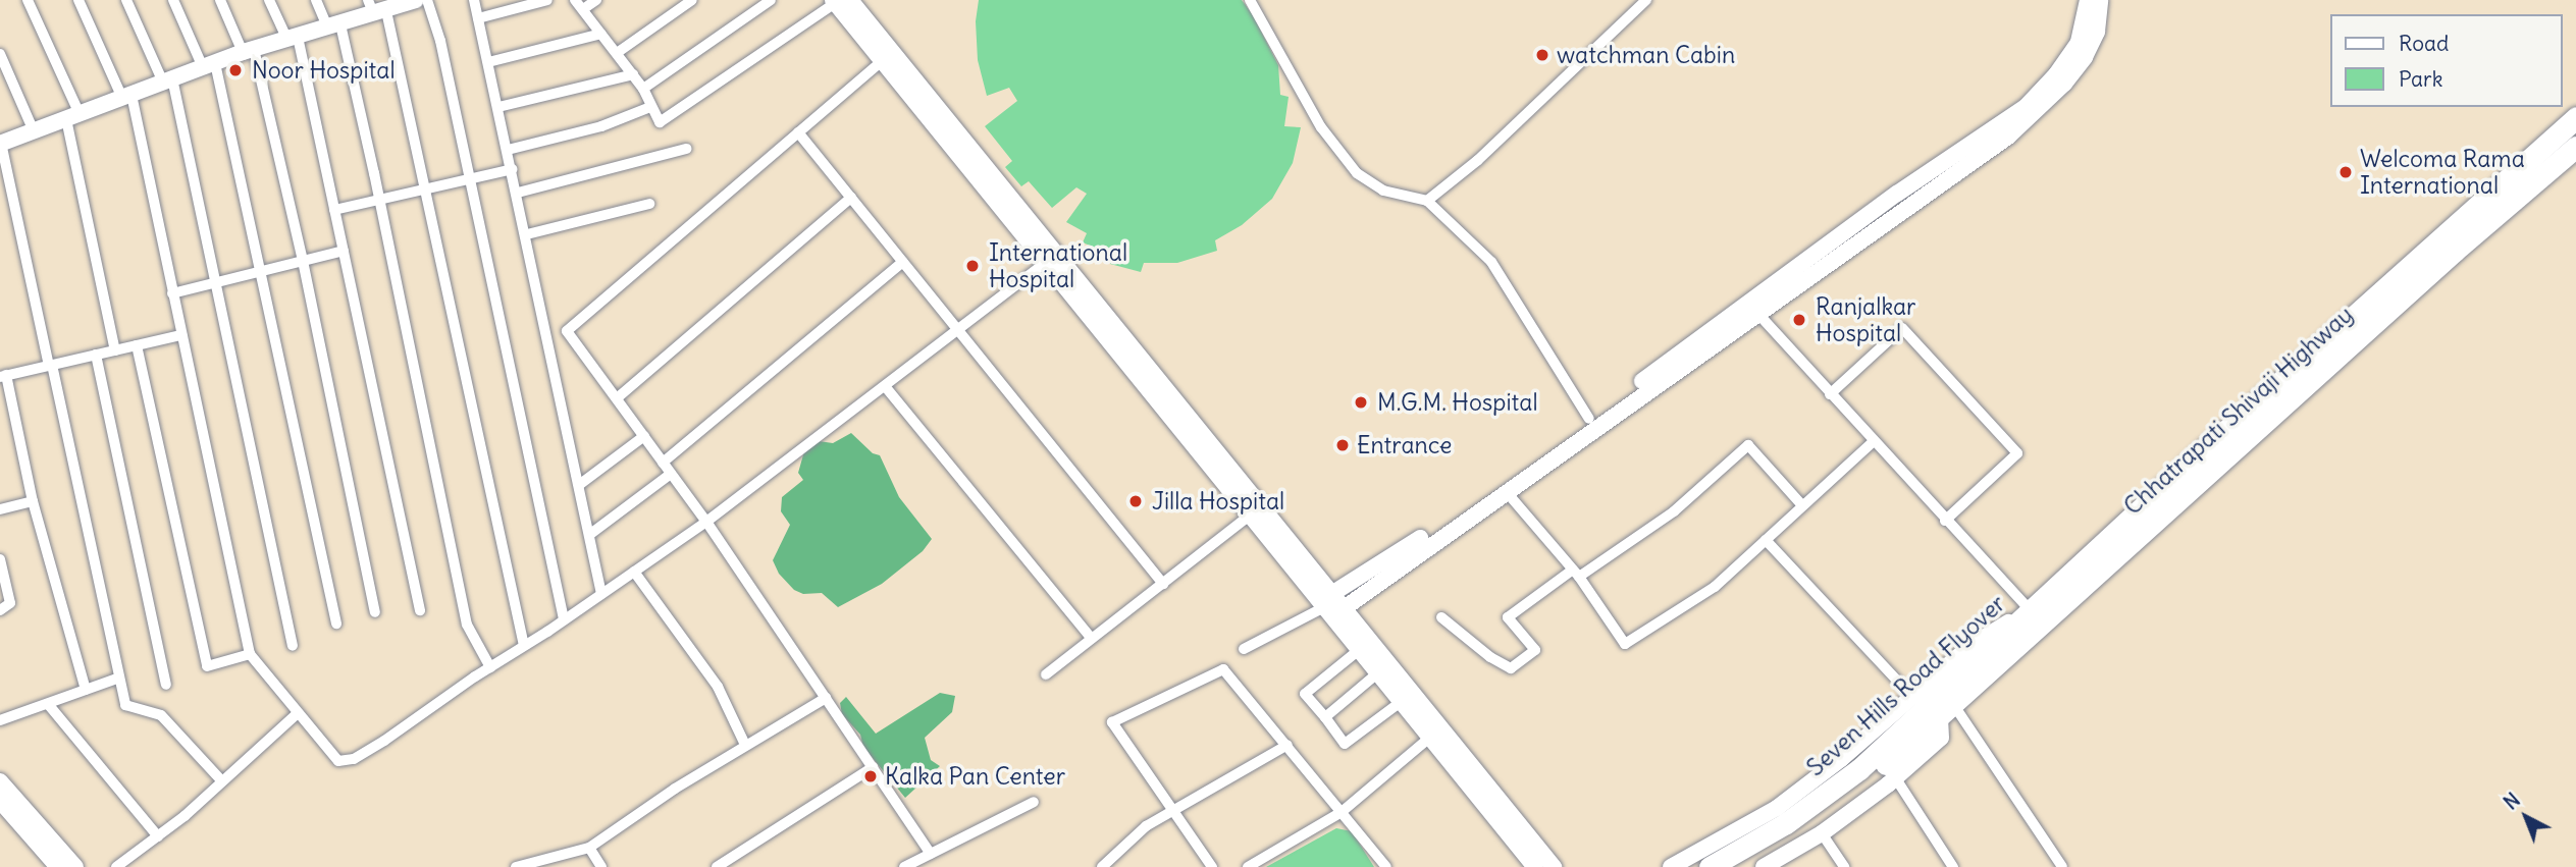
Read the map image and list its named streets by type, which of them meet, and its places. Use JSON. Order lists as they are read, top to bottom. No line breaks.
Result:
{"streets":{"highway":["Chhatrapati Shivaji Highway","Seven Hills Road Flyover"]},"crossings":[["Chhatrapati Shivaji Highway","Seven Hills Road Flyover"]],"places":["watchman Cabin","Noor Hospital","Welcoma Rama International","International Hospital","Ranjalkar Hospital","M.G.M. Hospital","Entrance","Jilla Hospital","Kalka Pan Center"],"legend":["Road","Park"],"north":"top left"}
